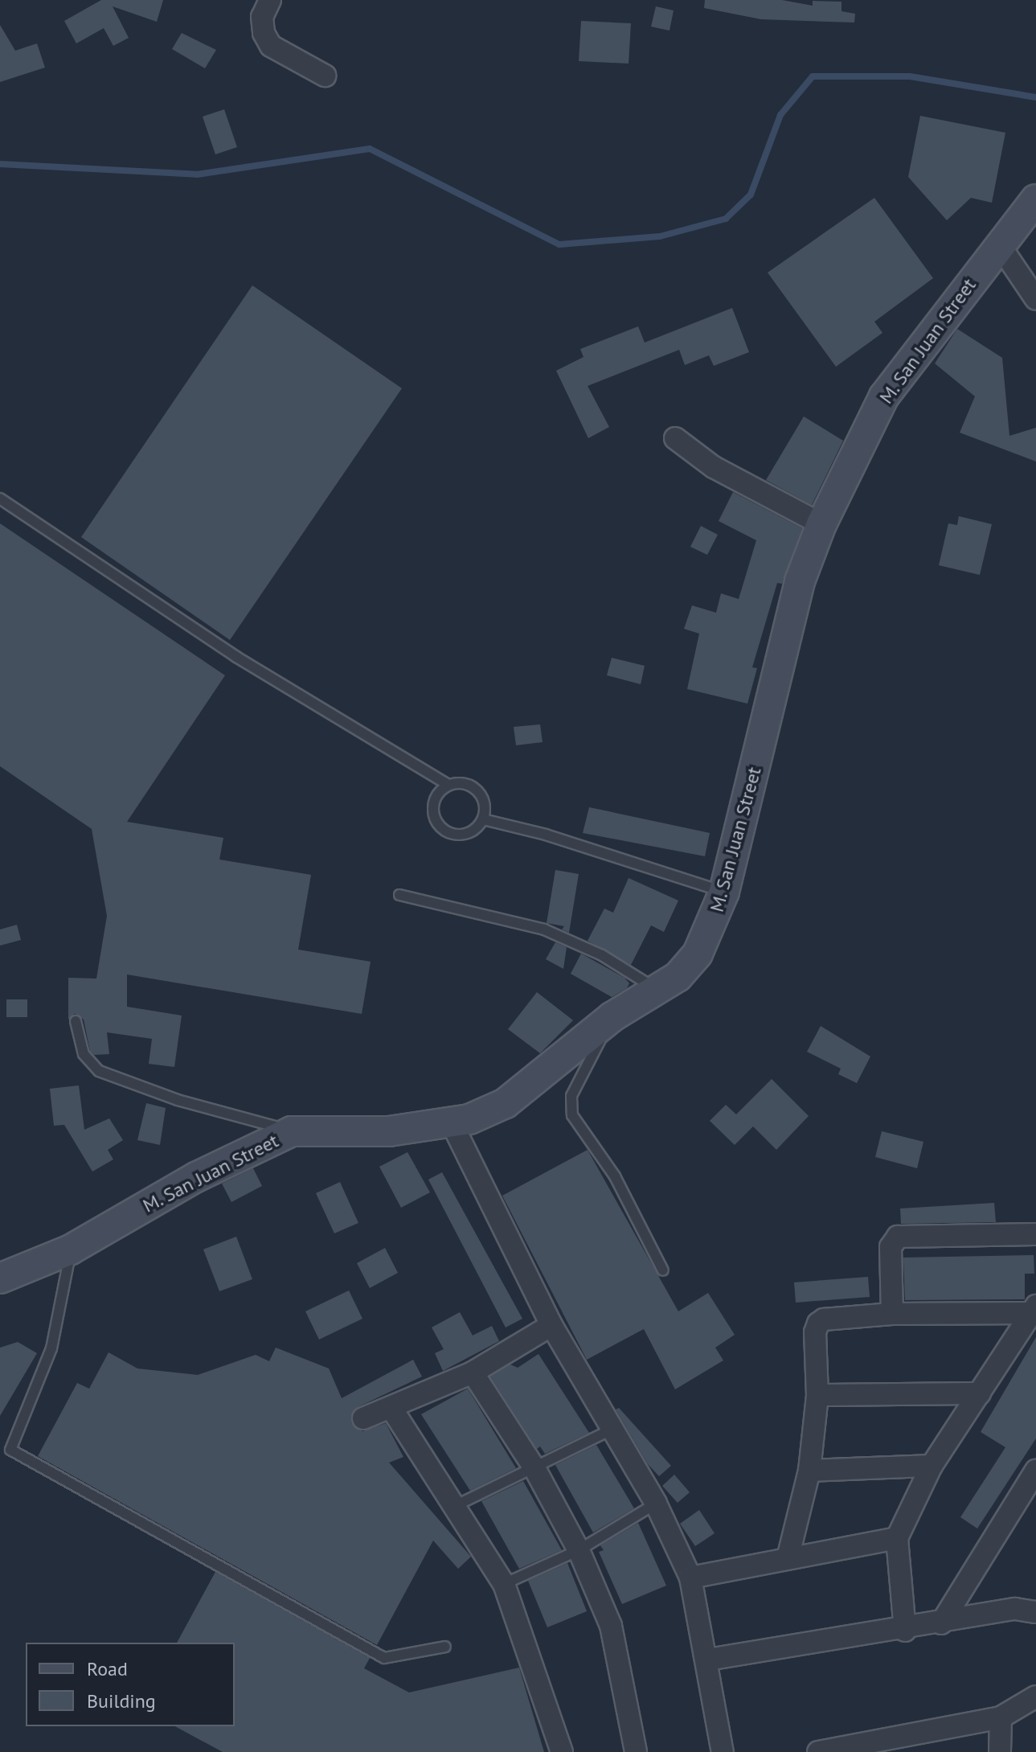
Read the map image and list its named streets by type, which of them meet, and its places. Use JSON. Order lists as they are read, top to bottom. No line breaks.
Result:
{"streets":{"street":["M. San Juan Street"]},"legend":["Road","Building"]}
